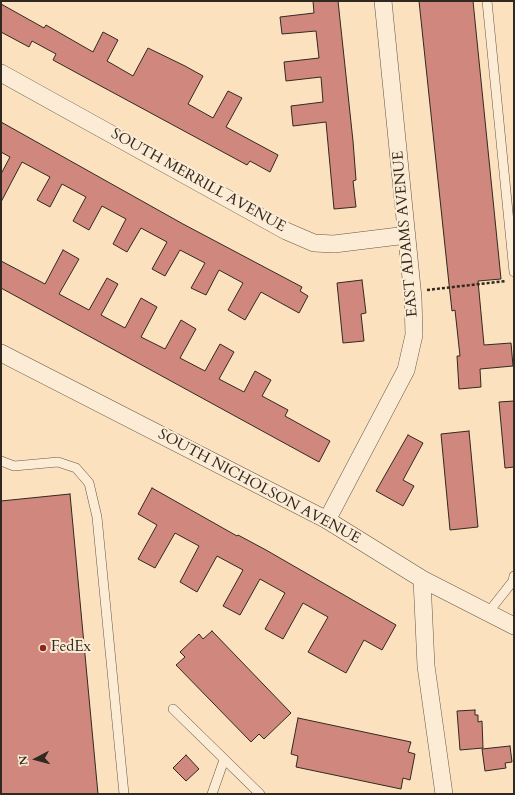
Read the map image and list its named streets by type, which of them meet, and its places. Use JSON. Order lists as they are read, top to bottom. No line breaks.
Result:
{"streets":{"street":["SOUTH MERRILL AVENUE","EAST ADAMS AVENUE","SOUTH NICHOLSON AVENUE"]},"crossings":[["SOUTH MERRILL AVENUE","EAST ADAMS AVENUE"],["EAST ADAMS AVENUE","SOUTH NICHOLSON AVENUE"]],"places":["FedEx"],"north":"left"}
